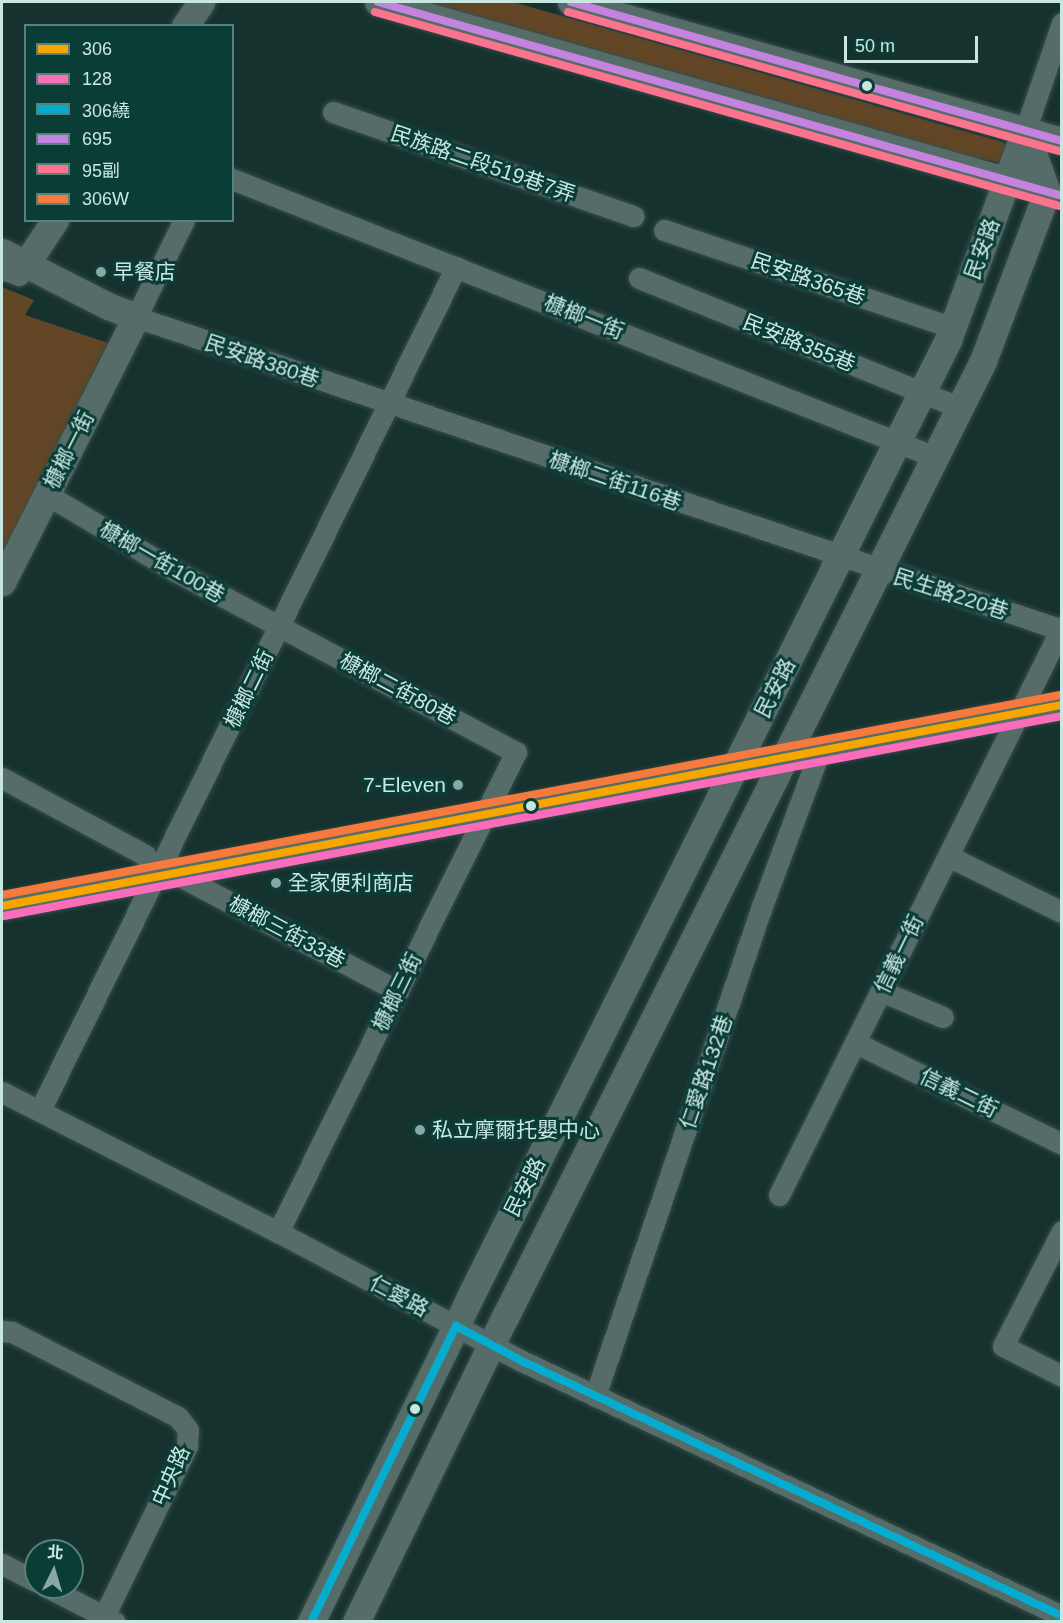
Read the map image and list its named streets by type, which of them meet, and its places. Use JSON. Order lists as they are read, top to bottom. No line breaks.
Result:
{"streets":{"street":["民族路二段519巷7弄","民安路","民安路365巷","槺榔一街","民安路355巷","民安路380巷","槺榔二街116巷","槺榔一街100巷","民生路220巷","槺榔二街","槺榔二街80巷","槺榔三街33巷","信義一街","槺榔三街","仁愛路132巷","信義二街","仁愛路","中央路"]},"crossings":[["民安路","民安路365巷"],["民安路","槺榔一街"],["民安路","民安路355巷"],["民安路","槺榔二街116巷"],["民安路","民生路220巷"],["民安路","仁愛路"],["槺榔一街","民安路380巷"],["槺榔一街","槺榔一街100巷"],["槺榔一街","槺榔二街"],["民安路380巷","槺榔二街116巷"],["民安路380巷","槺榔二街"],["槺榔二街116巷","民生路220巷"],["槺榔二街116巷","槺榔二街"],["槺榔一街100巷","槺榔二街"],["槺榔一街100巷","槺榔二街80巷"],["民生路220巷","信義一街"],["槺榔二街","槺榔二街80巷"],["槺榔二街","槺榔三街33巷"],["槺榔二街","仁愛路"],["槺榔二街80巷","槺榔三街"],["槺榔三街33巷","槺榔三街"],["信義一街","信義二街"],["槺榔三街","仁愛路"],["仁愛路132巷","仁愛路"]],"places":["早餐店","7-Eleven","全家便利商店","私立摩爾托嬰中心"],"lines":["transit line 695","transit line 95副","transit line 306W","transit line 306","transit line 128","transit line 306繞"],"legend":["306","128","306繞","695","95副","306W"],"scale_bar":"50 m","north":"top"}
